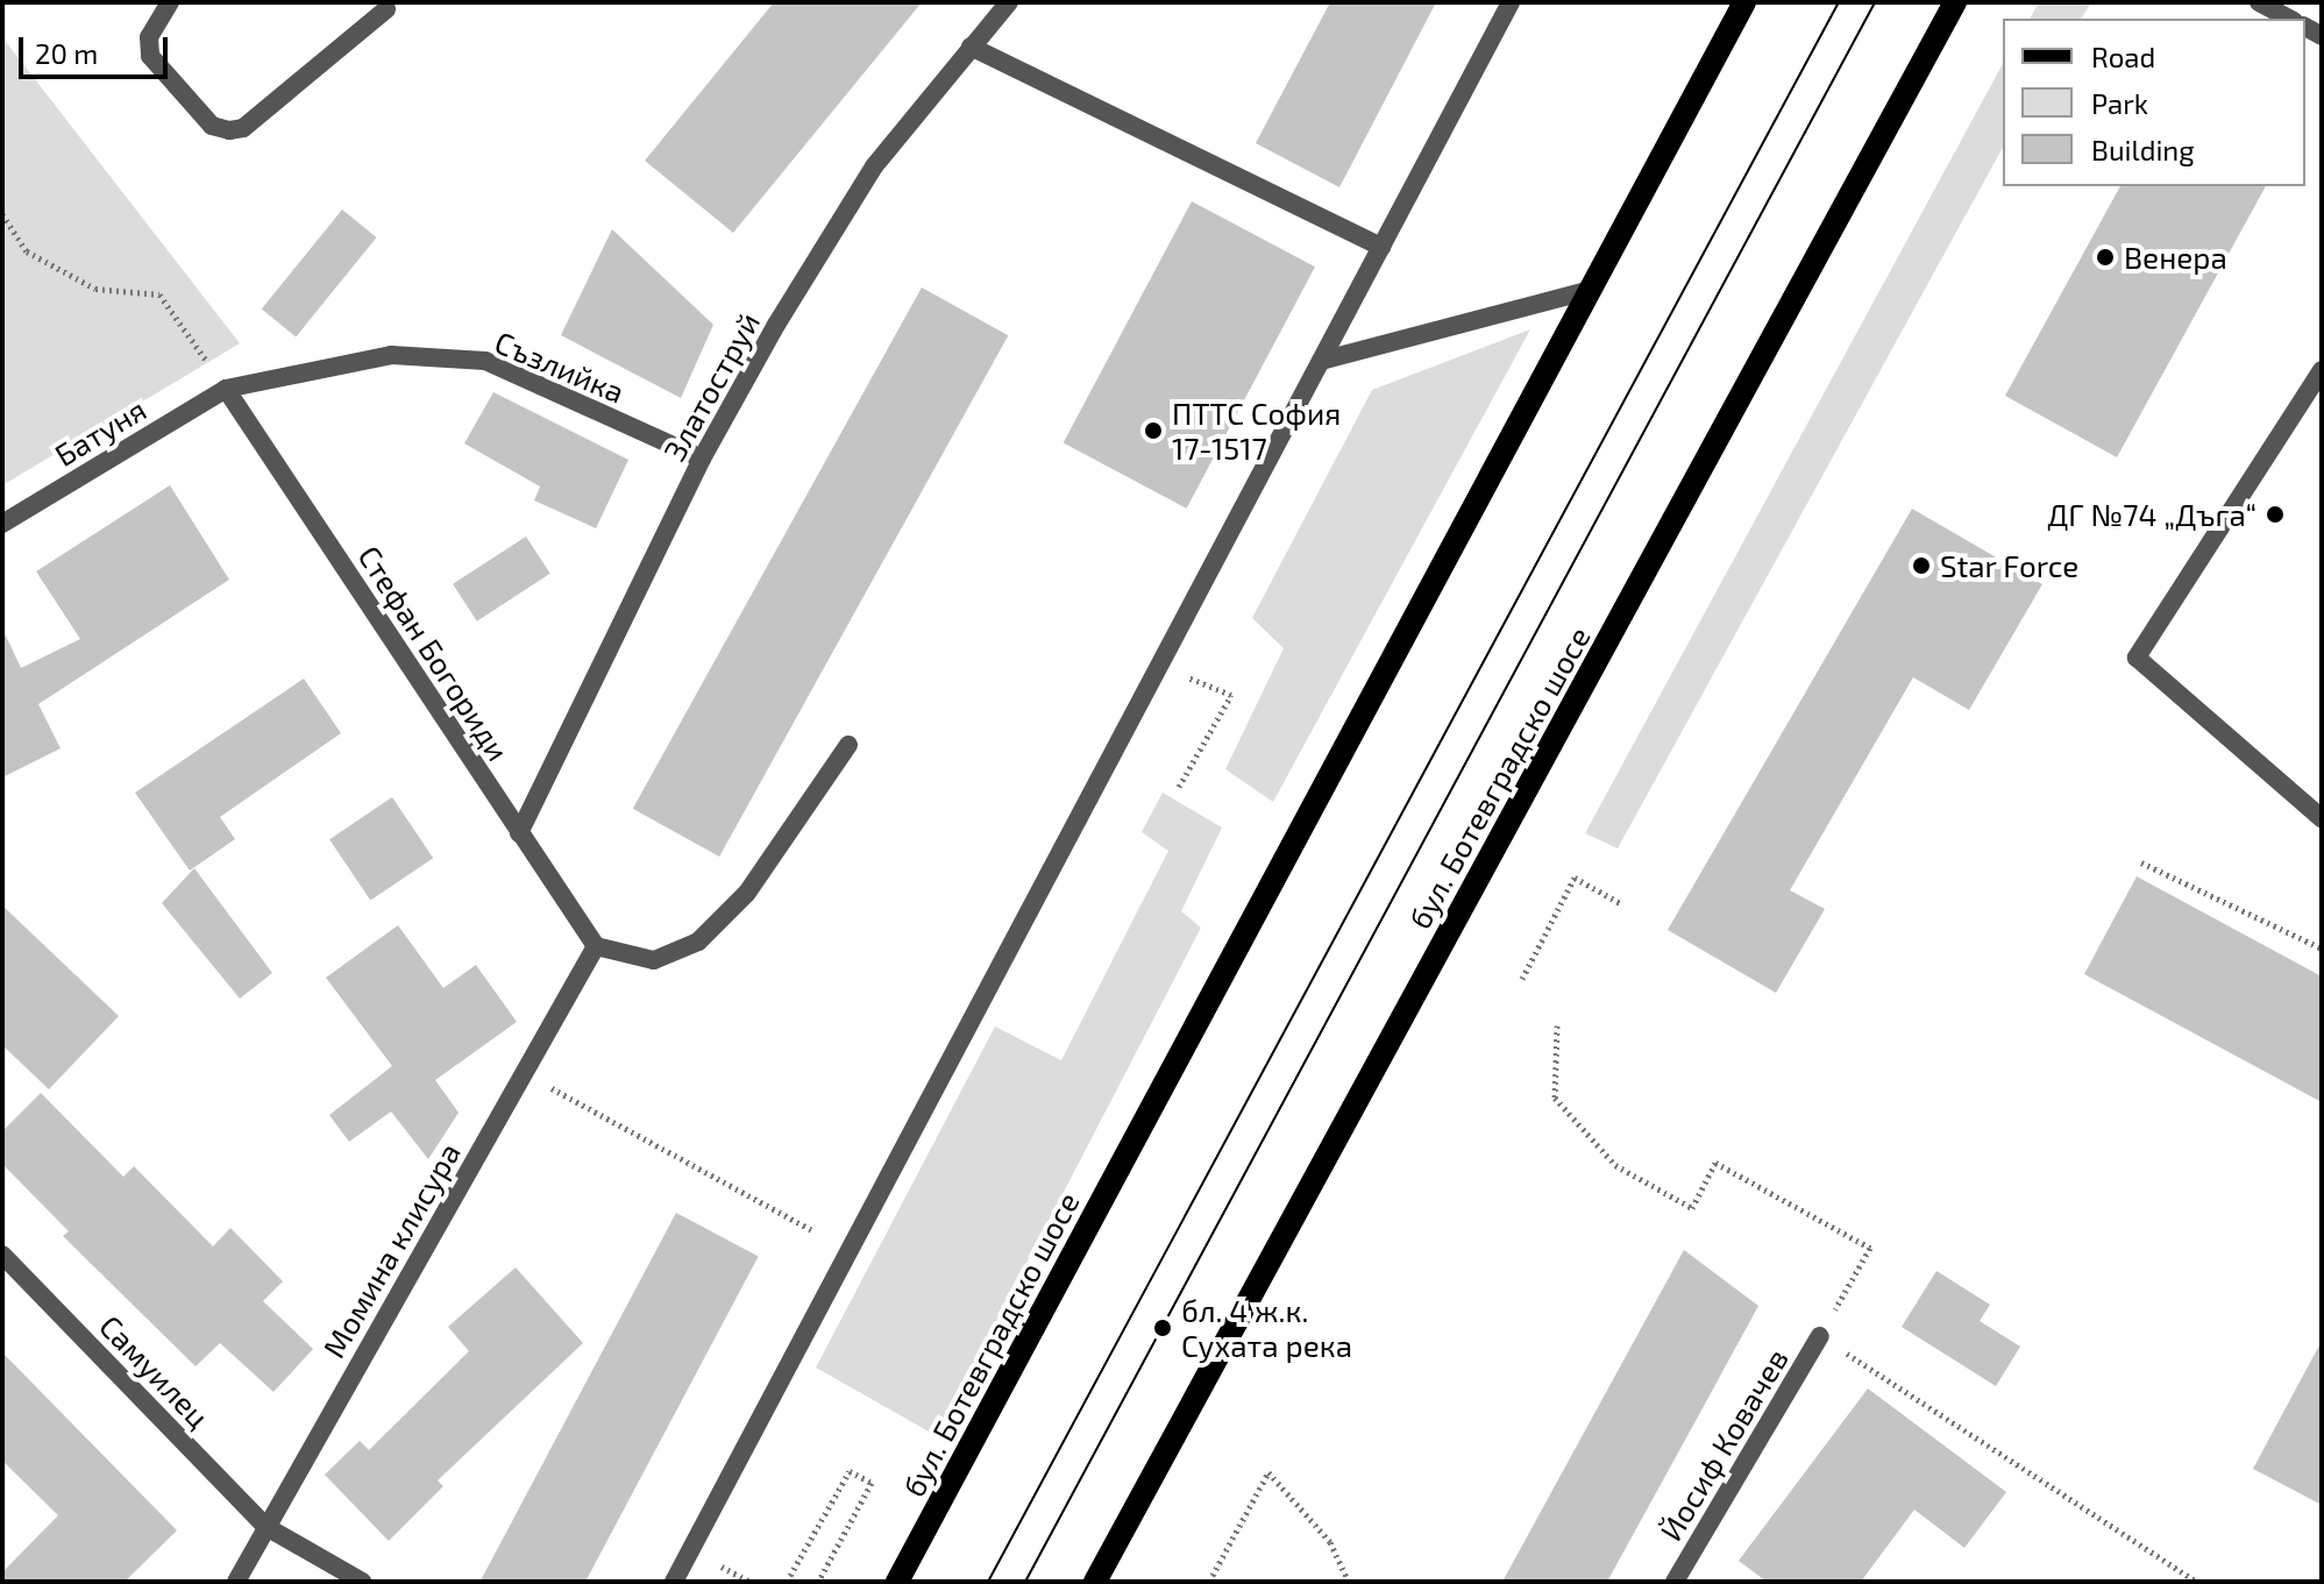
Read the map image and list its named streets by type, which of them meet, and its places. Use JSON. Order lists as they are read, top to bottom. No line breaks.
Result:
{"streets":{"main road":["бул. Ботевградско шосе"],"street":["Съзлийка","Златоструй","Батуня","Стефан Богориди","Момина клисура","Самуилец","Йосиф Ковачев"]},"crossings":[["Съзлийка","Златоструй"],["Съзлийка","Батуня"],["Съзлийка","Стефан Богориди"],["Златоструй","Стефан Богориди"],["Батуня","Стефан Богориди"],["Стефан Богориди","Момина клисура"],["Момина клисура","Самуилец"]],"places":["Венера","ПТТС София 17-1517","ДГ №74 „Дъга“","Star Force","бл. 4 ж.к. Сухата река"],"legend":["Road","Park","Building"],"scale_bar":"20 m"}
